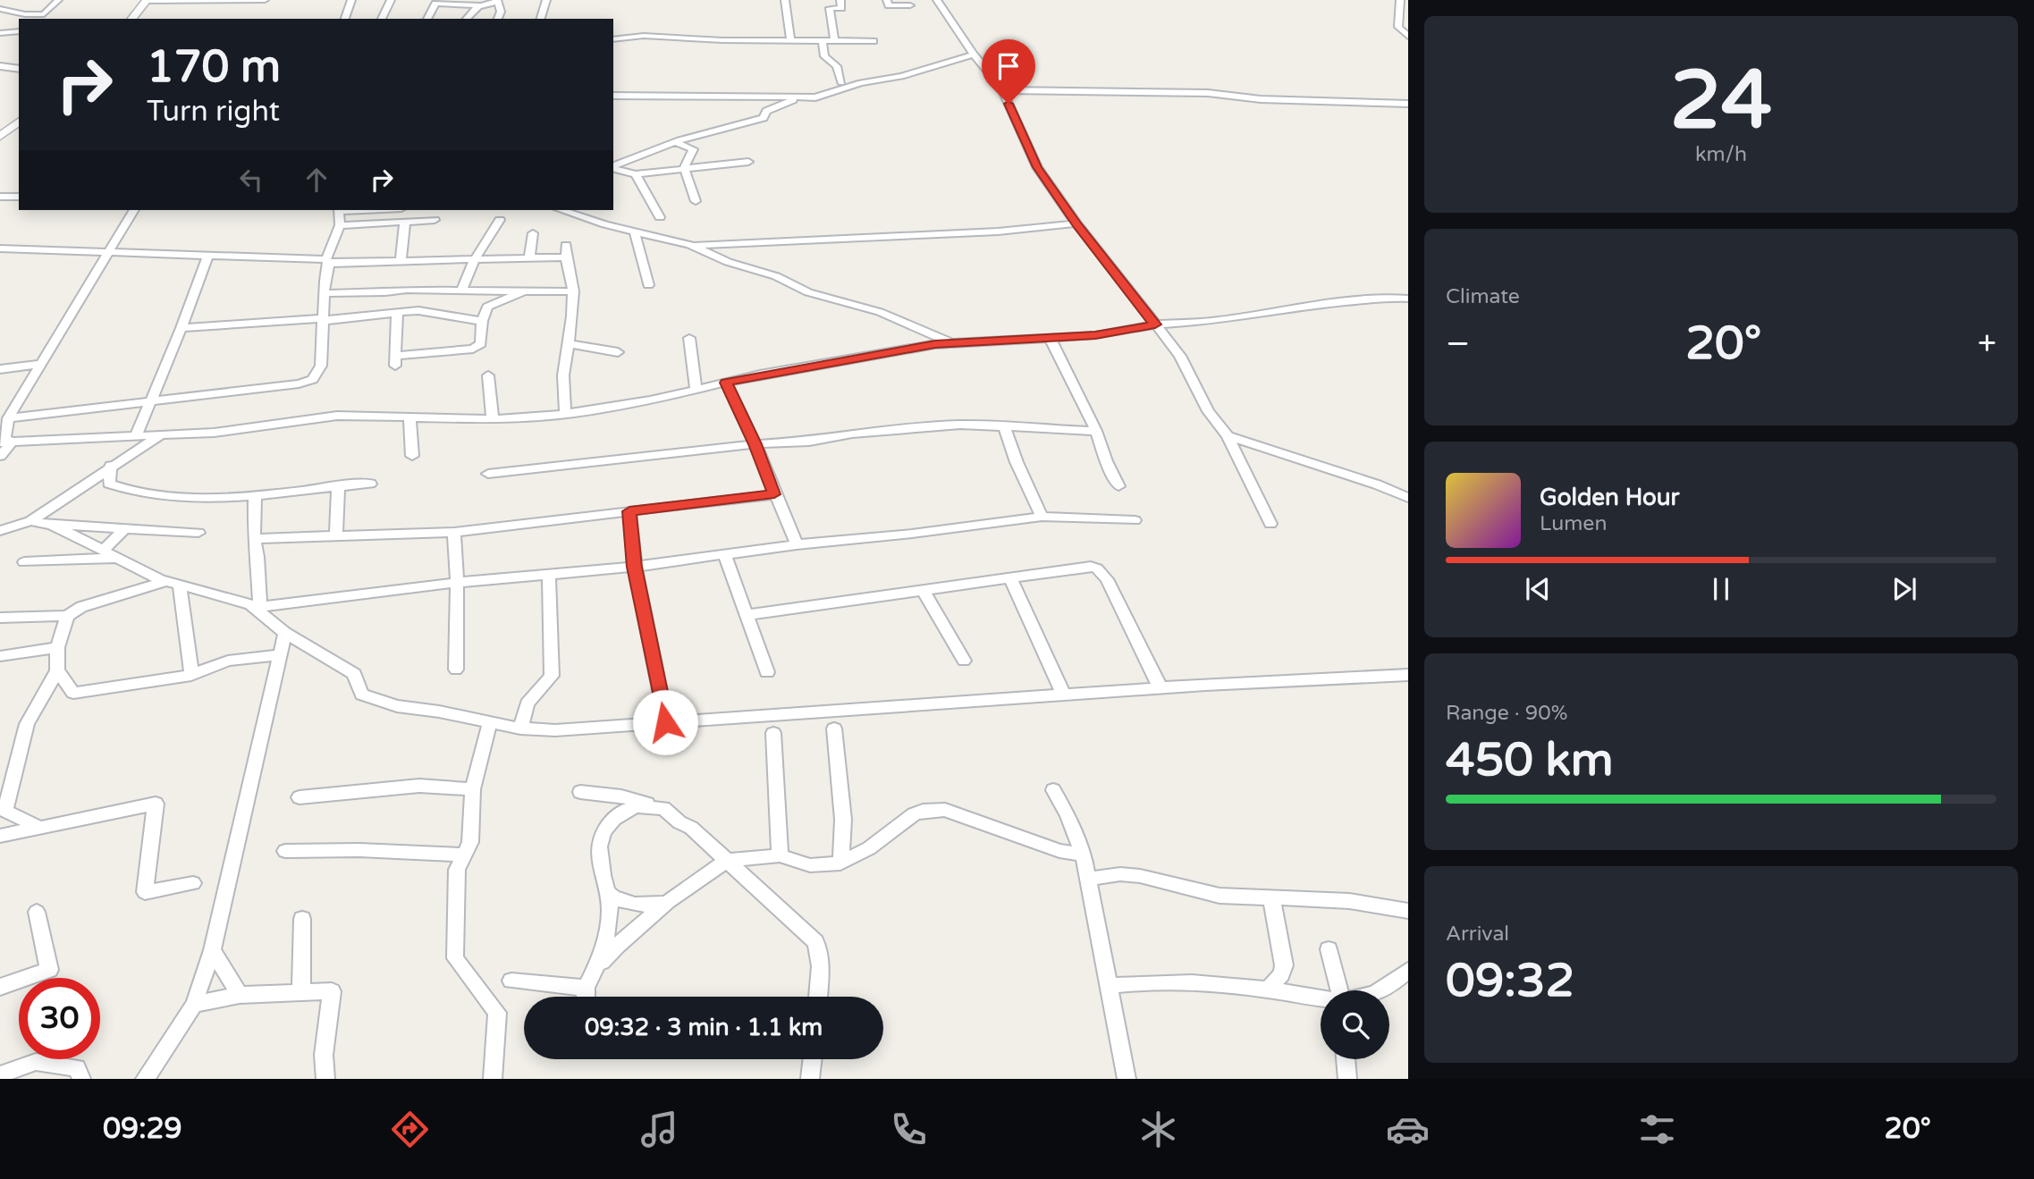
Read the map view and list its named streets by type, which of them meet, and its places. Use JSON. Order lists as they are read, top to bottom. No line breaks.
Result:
{"page":{"tile":[["24","km/h"],"Climate",["Range · 90%","450 km"],["Arrival","09:32"]],"turn":["170 m","Turn right"],"heat":["−","20°","+"],"song":["Golden Hour","Lumen"],"limit":"30","trip":"09:32 · 3 min · 1.1 km","tabs":["09:29","20°"]}}
